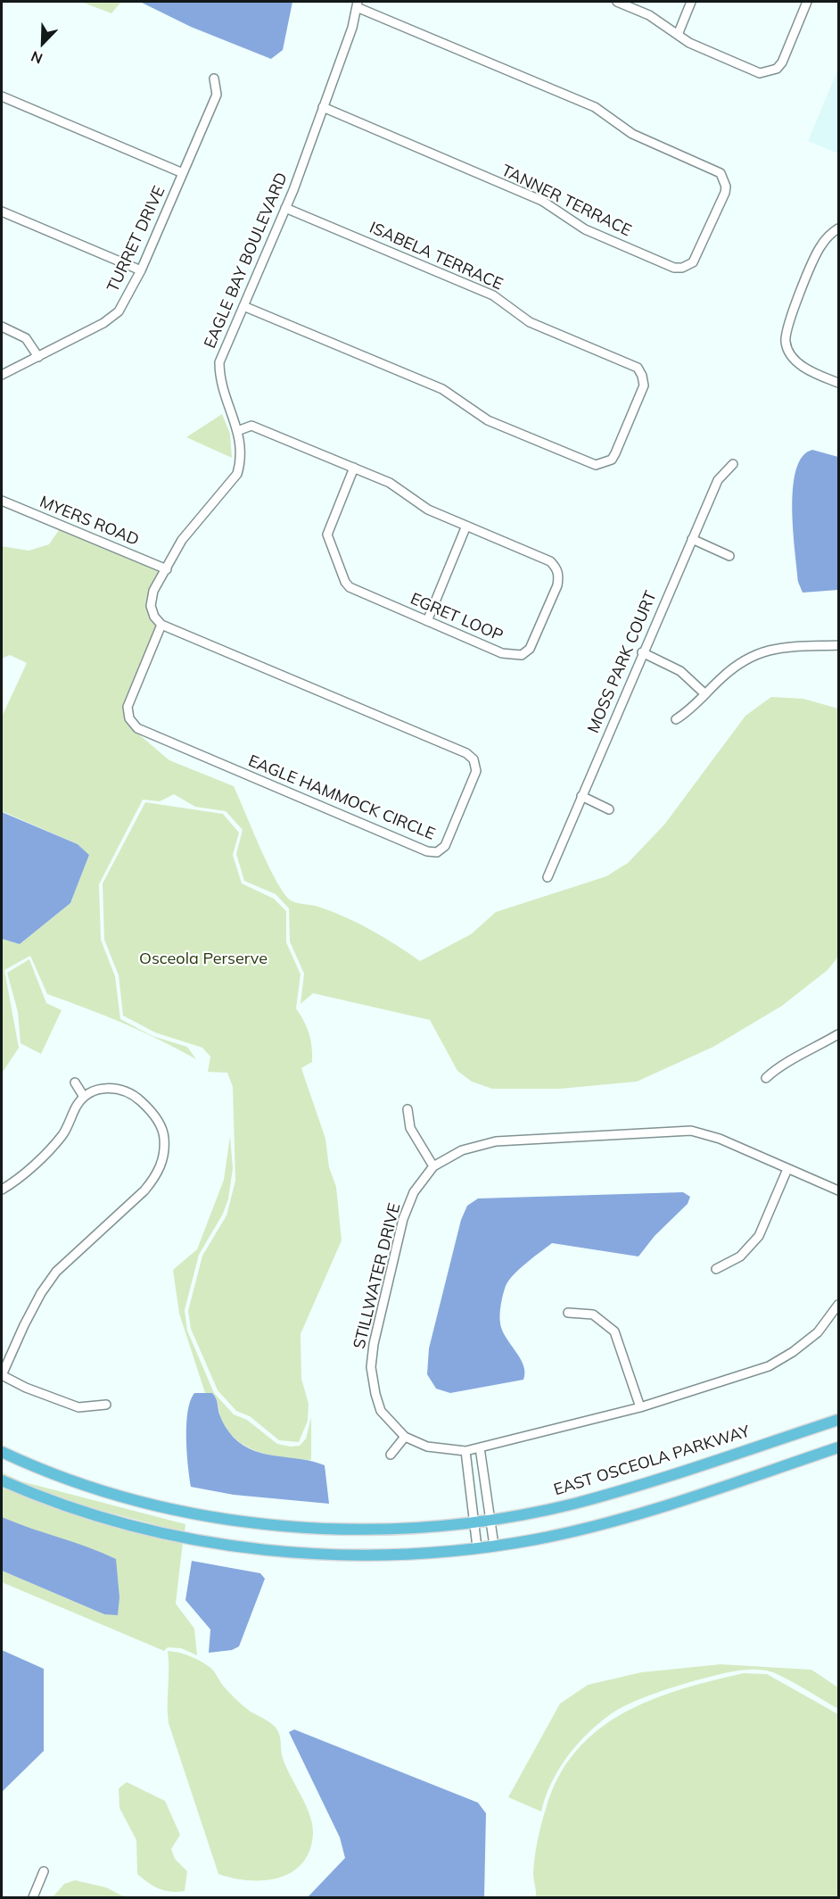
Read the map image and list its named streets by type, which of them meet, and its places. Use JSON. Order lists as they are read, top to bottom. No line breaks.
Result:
{"streets":{"main road":["EAST OSCEOLA PARKWAY"],"street":["TANNER TERRACE","TURRET DRIVE","ISABELA TERRACE","EAGLE BAY BOULEVARD","MYERS ROAD","EGRET LOOP","MOSS PARK COURT","EAGLE HAMMOCK CIRCLE","STILLWATER DRIVE"]},"crossings":[["TANNER TERRACE","EAGLE BAY BOULEVARD"],["ISABELA TERRACE","EAGLE BAY BOULEVARD"],["EAGLE BAY BOULEVARD","MYERS ROAD"],["EAGLE BAY BOULEVARD","EGRET LOOP"]],"parks":["Osceola Perserve"],"north":"bottom left"}
